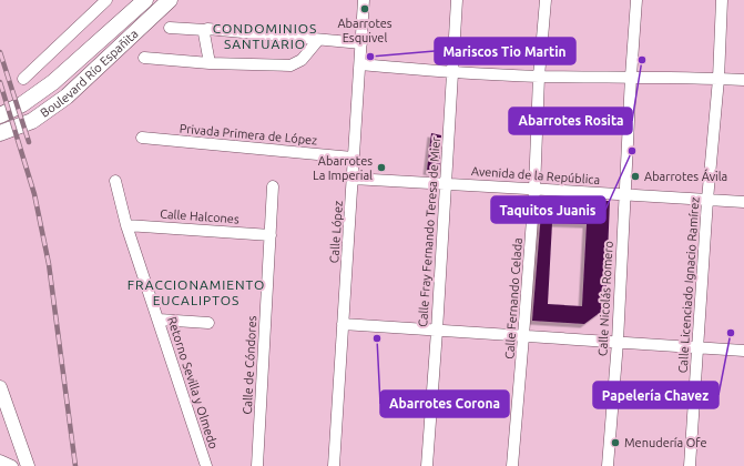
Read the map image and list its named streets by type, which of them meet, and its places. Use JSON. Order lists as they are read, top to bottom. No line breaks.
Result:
{"streets":{"main road":["Boulevard Río Españita"],"street":["Privada Primera de López","Avenida de la República","Calle Halcones","Calle López","Calle Fray Fernando Teresa de Mier","Calle Licenciado Ignacio Ramírez","Calle Fernando Celada","Calle Nicolás Romero","Calle de Cóndores","Retorno Sevilla y Olmedo"]},"crossings":[["Privada Primera de López","Calle López"],["Avenida de la República","Calle López"],["Avenida de la República","Calle Fray Fernando Teresa de Mier"],["Avenida de la República","Calle Licenciado Ignacio Ramírez"],["Avenida de la República","Calle Fernando Celada"],["Avenida de la República","Calle Nicolás Romero"],["Calle Halcones","Calle de Cóndores"],["Calle Halcones","Retorno Sevilla y Olmedo"]],"districts":["CONDOMINIOS SANTUARIO","FRACCIONAMIENTO EUCALIPTOS"],"places":["Abarrotes Esquivel","Mariscos Tio Martin","Abarrotes Rosita","Taquitos Juanis","Abarrotes La Imperial","Abarrotes Ávila","Papelería Chavez","Abarrotes Corona","Menudería Ofe"]}
